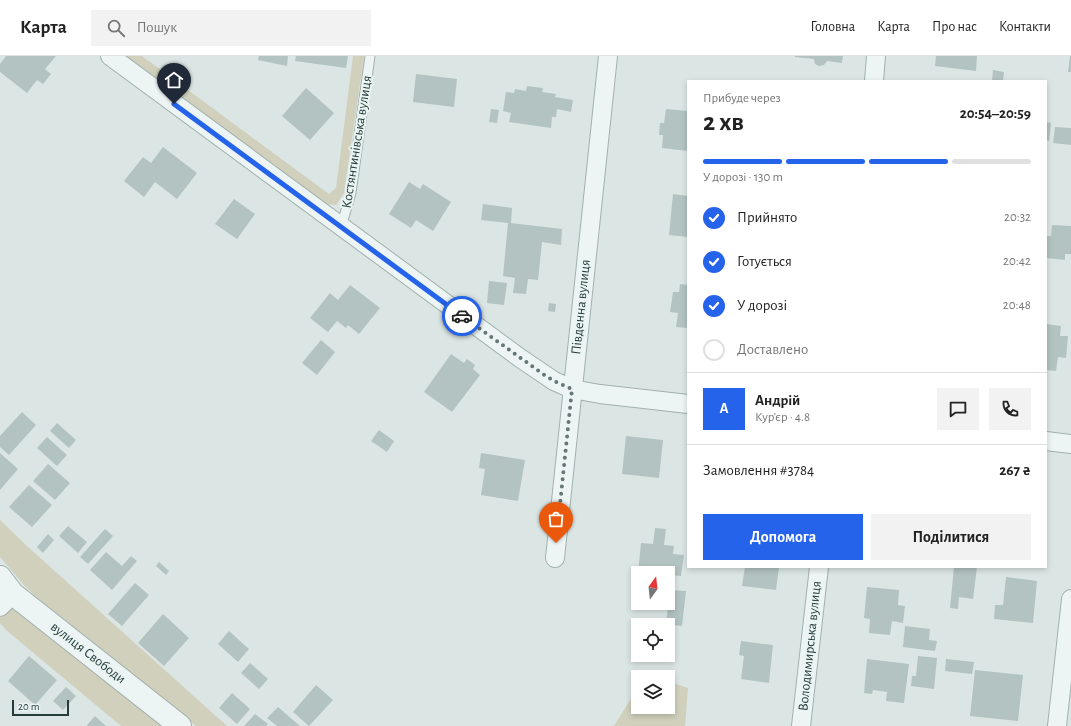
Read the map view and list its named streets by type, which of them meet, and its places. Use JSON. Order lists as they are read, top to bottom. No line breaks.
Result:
{"streets":{"street":["Костянтинівська вулиця","Південна вулиця","Володимирська вулиця","вулиця Свободи"]},"crossings":[["Костянтинівська вулиця","Південна вулиця"]],"scale_bar":"20 m","north":"top","page":{"header":"Карта","search":"Пошук","nav":["Головна","Карта","Про нас","Контакти"],"heading":["2 хв","Прибуде через","20:54–20:59"],"panel":["Андрій","Кур’єр · 4.8","Замовлення #3784","267 ₴"],"bar":"У дорозі · 130 m","list":[["Прийнято","20:32"],["Готується","20:42"],["У дорозі","20:48"],"Доставлено"],"round":"А","buttons":["Допомога","Поділитися"],"scale":"20 m"}}
